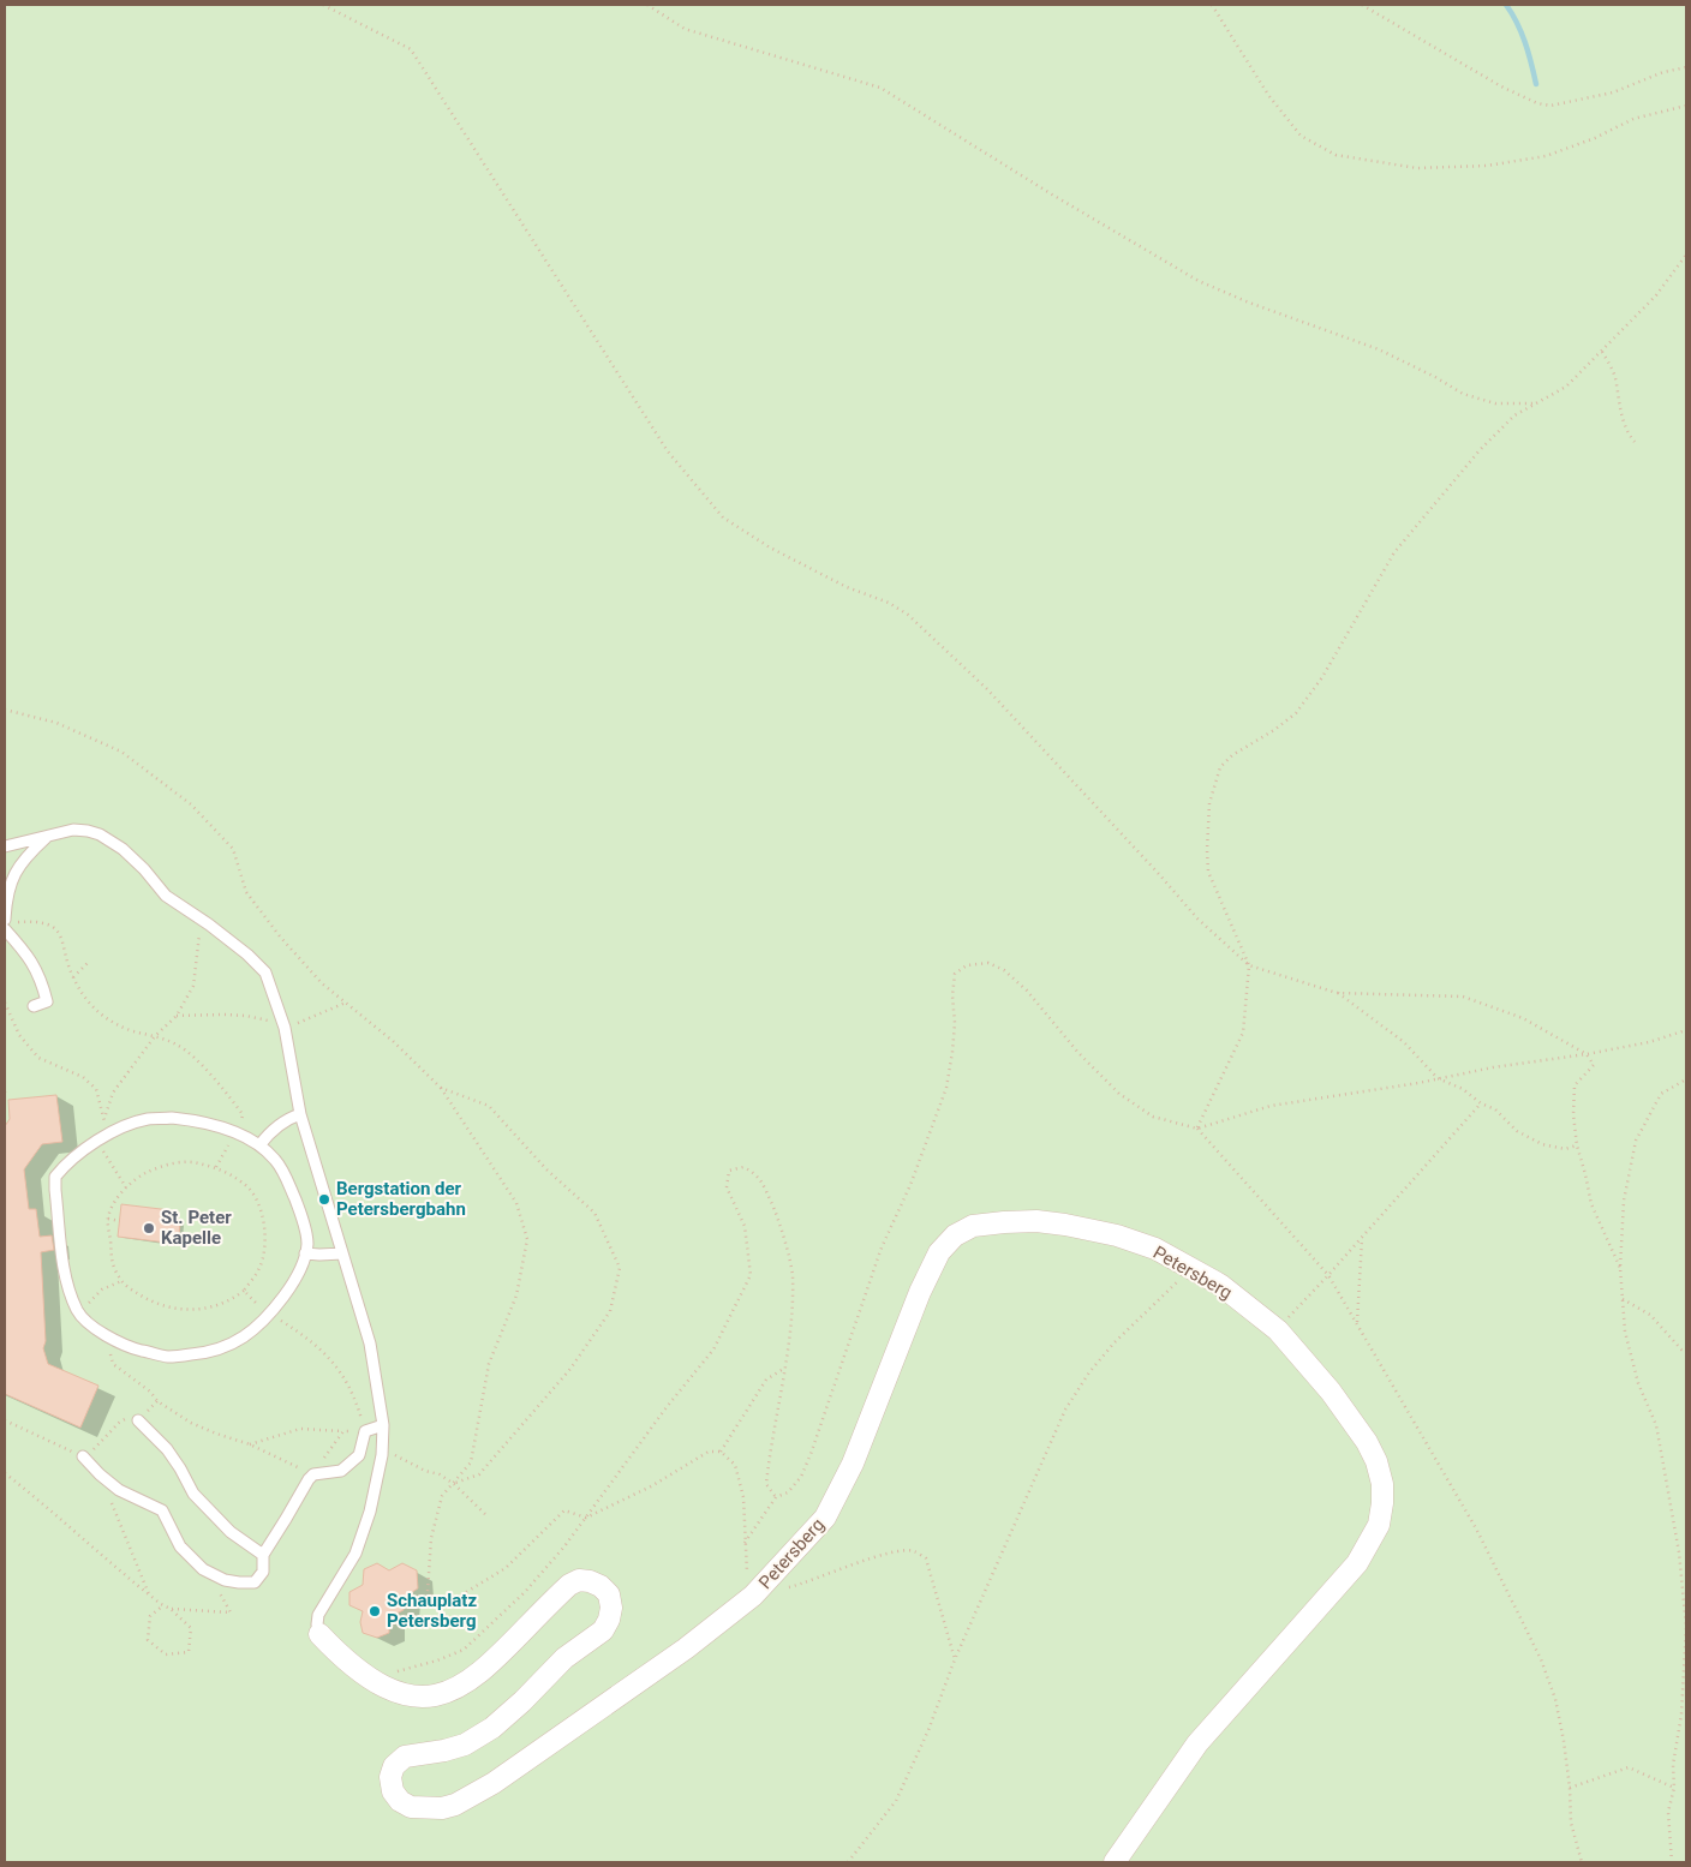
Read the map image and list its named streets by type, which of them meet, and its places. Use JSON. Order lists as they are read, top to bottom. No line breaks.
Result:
{"streets":{"street":["Petersberg"]},"places":["Bergstation der Petersbergbahn","St. Peter Kapelle","Schauplatz Petersberg"]}
